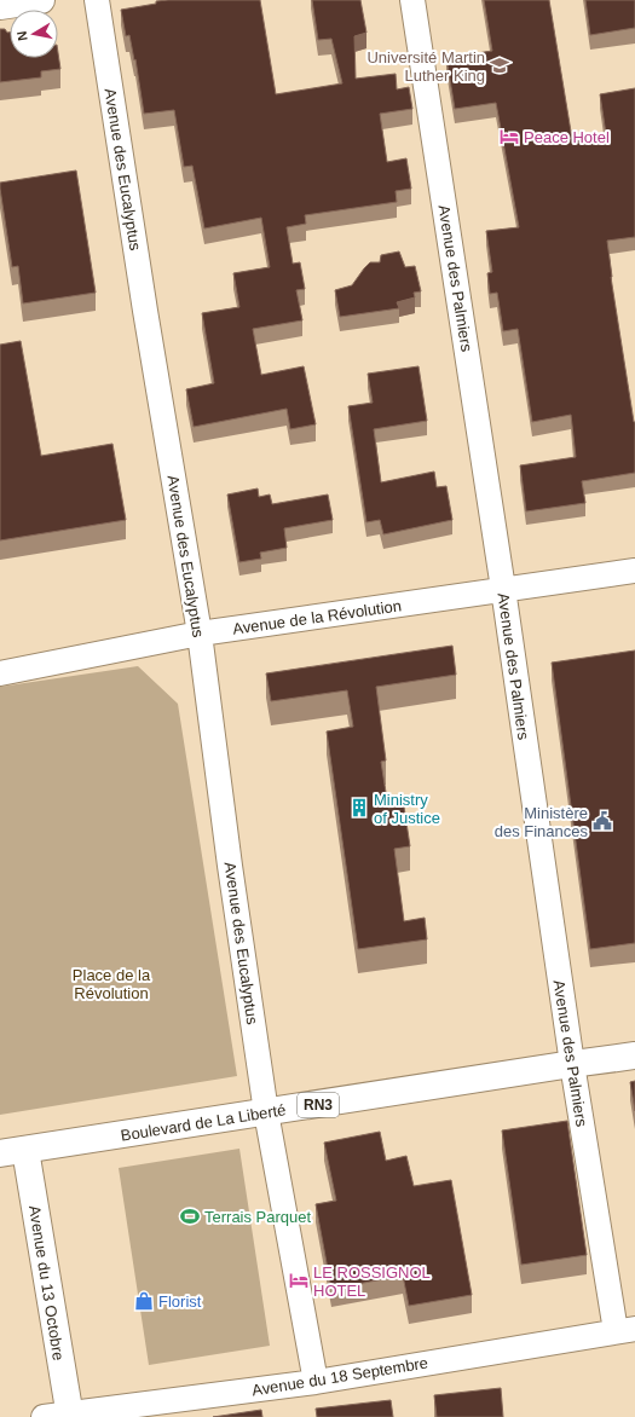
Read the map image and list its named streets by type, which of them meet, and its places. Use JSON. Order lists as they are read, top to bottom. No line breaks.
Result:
{"streets":{"main road":["RN3","Boulevard de La Liberté","Avenue du 13 Octobre"],"street":["Avenue des Eucalyptus","Avenue des Palmiers","Avenue de la Révolution","Avenue du 18 Septembre"]},"crossings":[["Avenue des Eucalyptus","Avenue de la Révolution"],["Avenue des Eucalyptus","Boulevard de La Liberté"],["Avenue des Eucalyptus","Avenue du 18 Septembre"],["Avenue des Palmiers","Avenue de la Révolution"],["Avenue des Palmiers","Boulevard de La Liberté"],["Avenue des Palmiers","Avenue du 18 Septembre"],["Boulevard de La Liberté","Avenue du 13 Octobre"],["Avenue du 13 Octobre","Avenue du 18 Septembre"]],"parks":["Place de la Révolution"],"places":{"school or university":["Université Martin Luther King"],"hotel":["Peace Hotel","LE ROSSIGNOL HOTEL"],"building":["Ministry of Justice"],"public building":["Ministère des Finances"],"sports":["Terrais Parquet"],"shop":["Florist"]},"north":"left"}
